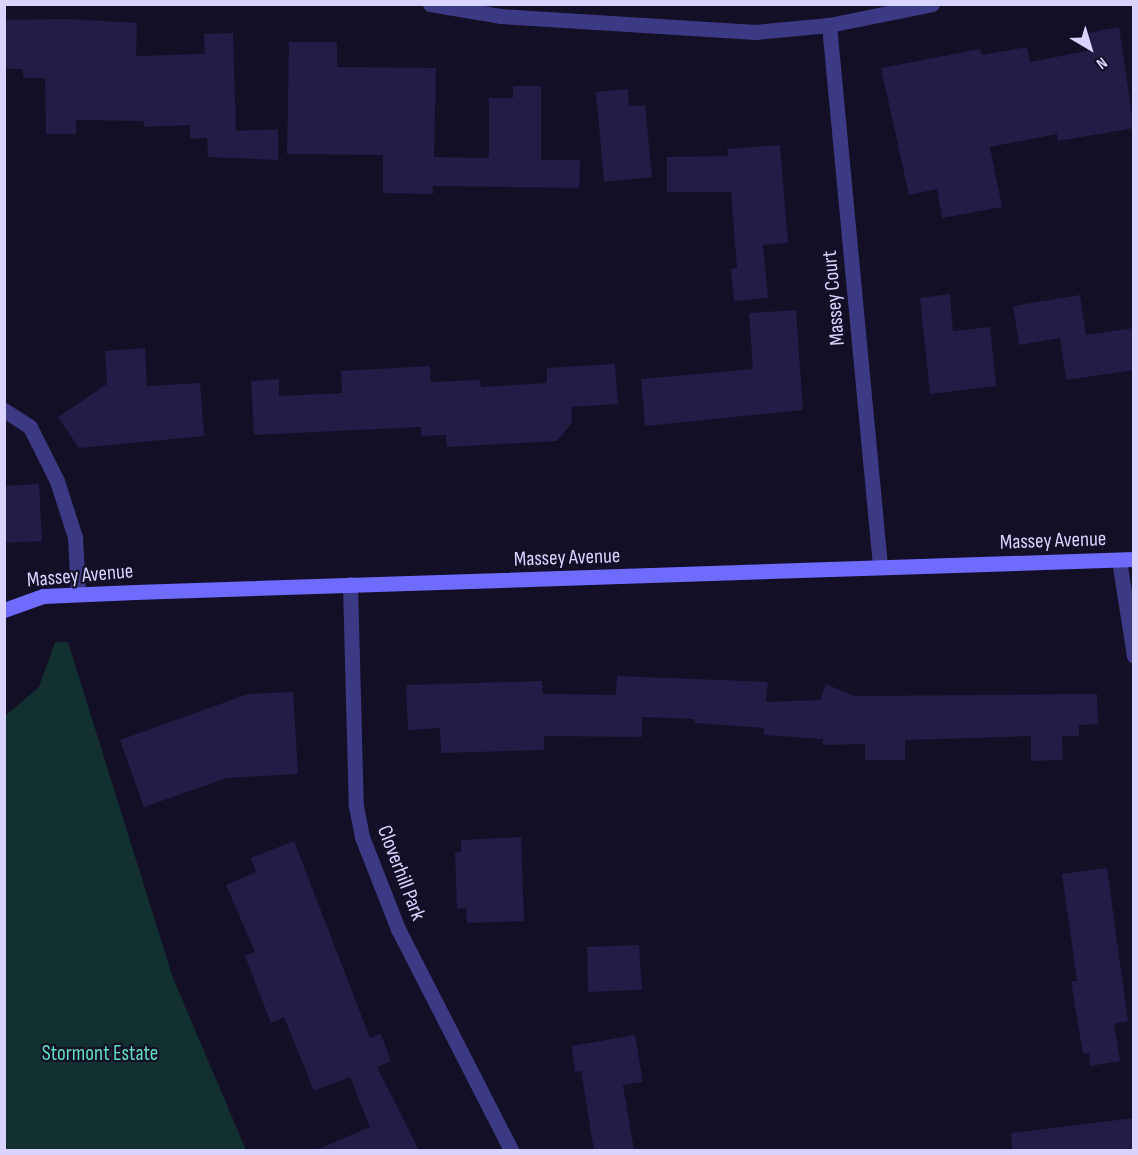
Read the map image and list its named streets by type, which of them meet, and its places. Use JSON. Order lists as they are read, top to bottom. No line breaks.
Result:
{"streets":{"street":["Massey Court","Massey Avenue","Cloverhill Park"]},"crossings":[["Massey Court","Massey Avenue"],["Massey Avenue","Cloverhill Park"]],"parks":["Stormont Estate"],"north":"bottom right"}
